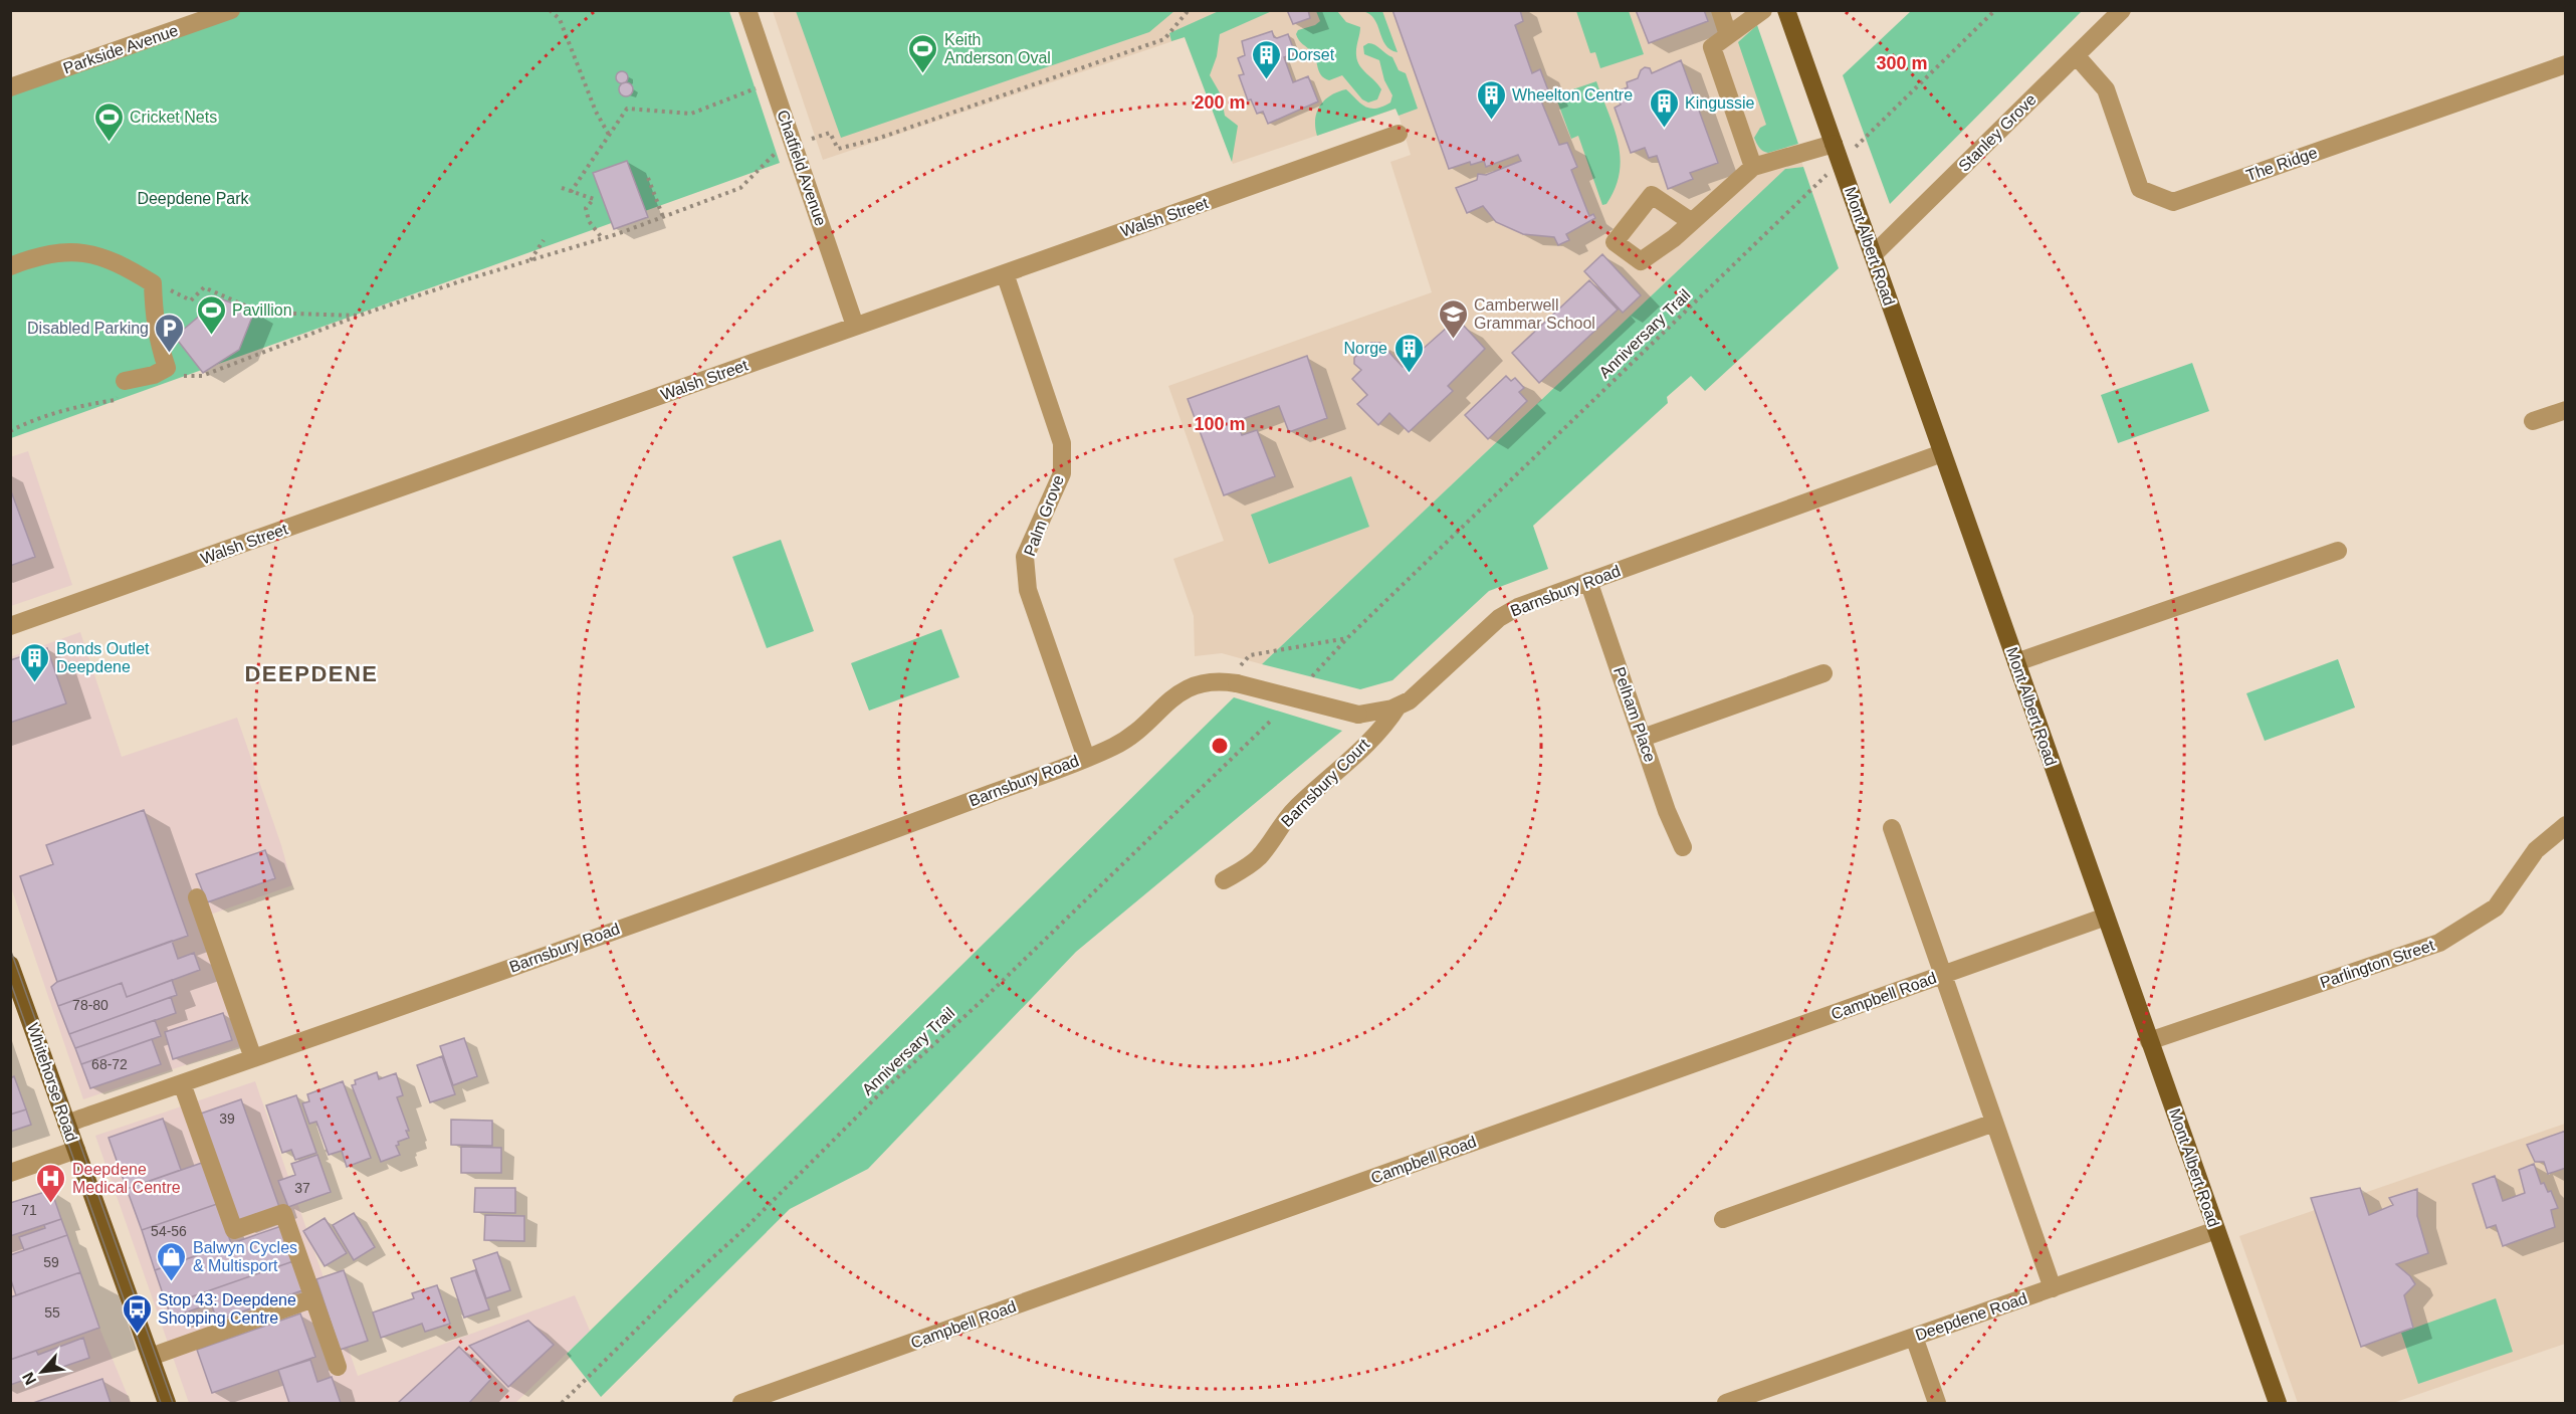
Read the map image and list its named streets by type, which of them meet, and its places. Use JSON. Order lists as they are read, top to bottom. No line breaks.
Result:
{"streets":{"main road":["Mont Albert Road","Whitehorse Road"],"street":["Parkside Avenue","Stanley Grove","The Ridge","Chatfield Avenue","Walsh Street","Palm Grove","Barnsbury Road","Pelham Place","Barnsbury Court","Parlington Street","Campbell Road","Deepdene Road"],"path":["Anniversary Trail"]},"crossings":[["Stanley Grove","The Ridge"],["Stanley Grove","Mont Albert Road"],["Chatfield Avenue","Walsh Street"],["Walsh Street","Palm Grove"],["Mont Albert Road","Barnsbury Road"],["Mont Albert Road","Parlington Street"],["Mont Albert Road","Campbell Road"],["Mont Albert Road","Deepdene Road"],["Palm Grove","Barnsbury Road"],["Barnsbury Road","Pelham Place"],["Barnsbury Road","Barnsbury Court"],["Barnsbury Road","Whitehorse Road"]],"districts":["DEEPDENE"],"parks":["Deepdene Park"],"places":{"sports":["Keith Anderson Oval","Cricket Nets","Pavillion"],"building":["Dorset","Wheelton Centre","Kingussie","Norge","Bonds Outlet Deepdene"],"school or university":["Camberwell Grammar School"],"parking":["Disabled Parking"],"hospital":["Deepdene Medical Centre"],"shop":["Balwyn Cycles & Multisport"],"bus stop":["Stop 43: Deepdene Shopping Centre"]},"house_numbers":["78-80","68-72","39","37","71","54-56","59","55"],"north":"bottom left","rings":["300 m","200 m","100 m"]}
